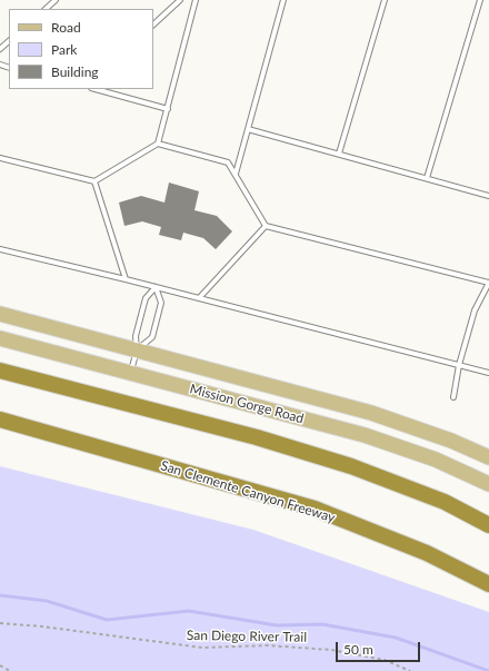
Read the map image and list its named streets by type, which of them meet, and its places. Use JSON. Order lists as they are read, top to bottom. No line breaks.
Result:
{"streets":{"highway":["San Clemente Canyon Freeway"],"main road":["Mission Gorge Road"],"path":["San Diego River Trail"]},"legend":["Road","Park","Building"],"scale_bar":"50 m"}
